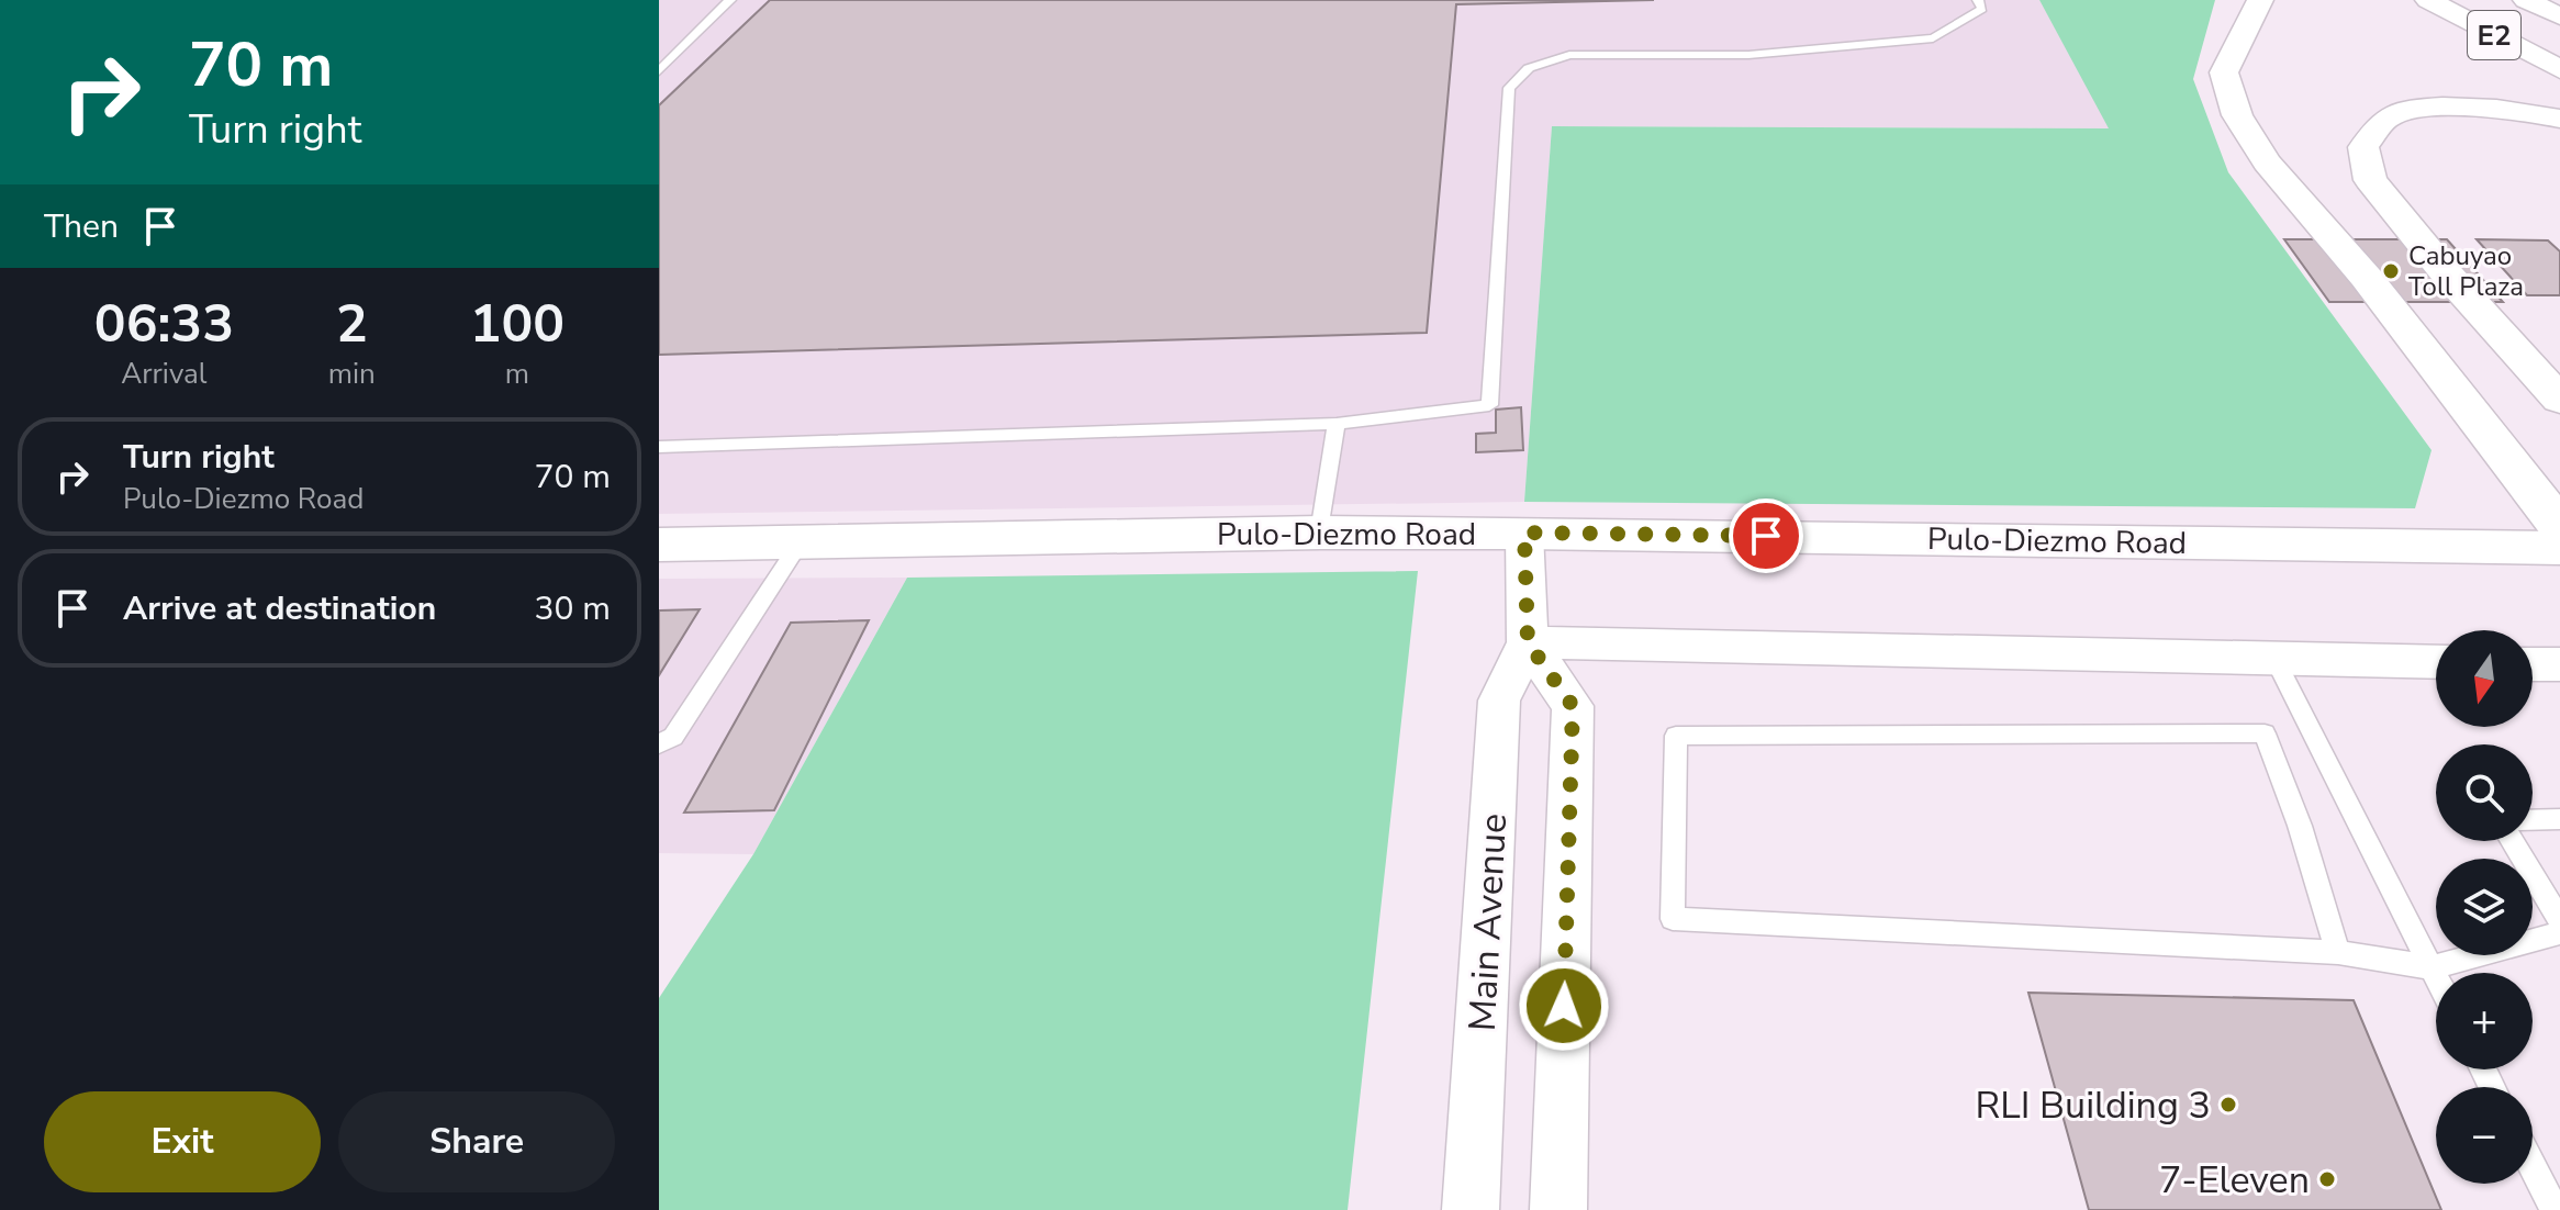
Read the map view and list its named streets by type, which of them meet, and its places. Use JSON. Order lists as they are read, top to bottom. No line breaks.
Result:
{"streets":{"main road":["E2","Pulo-Diezmo Road"],"street":["Main Avenue"]},"crossings":[["Pulo-Diezmo Road","Main Avenue"]],"places":["Cabuyao Toll Plaza","RLI Building 3","7-Eleven"],"north":"bottom","page":{"turn":["70 m","Turn right"],"then":"Then","eta":["06:33","Arrival","2","min","100","m"],"list":[{"name":"Turn right","note":"Pulo-Diezmo Road","value":"70 m"},{"name":"Arrive at destination","value":"30 m"}],"map_buttons":["+","−"],"buttons":["Exit","Share"]}}
